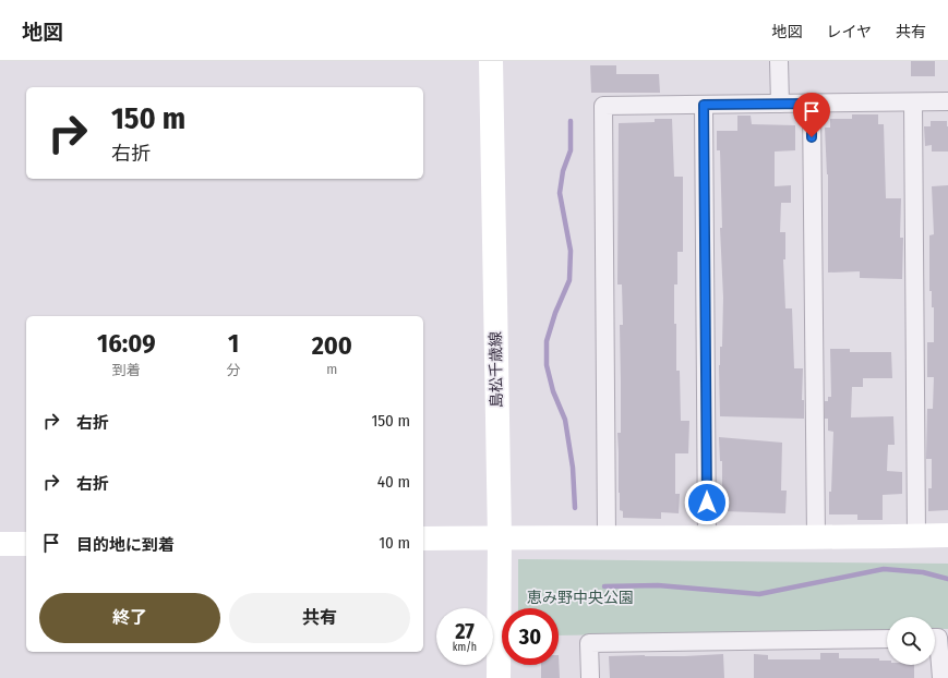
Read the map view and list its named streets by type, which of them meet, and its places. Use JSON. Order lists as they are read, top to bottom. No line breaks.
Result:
{"streets":{"main road":["島松千歳線"]},"parks":["恵み野中央公園"],"page":{"header":"地図","nav":["地図","レイヤ","共有"],"turn":["150 m","右折"],"eta":["16:09","到着","1","分","200","m"],"list":[{"name":"右折","value":"150 m"},{"name":"右折","value":"40 m"},{"name":"目的地に到着","value":"10 m"}],"buttons":["終了","共有"],"speed":"27 km/h","limit":"30"}}
